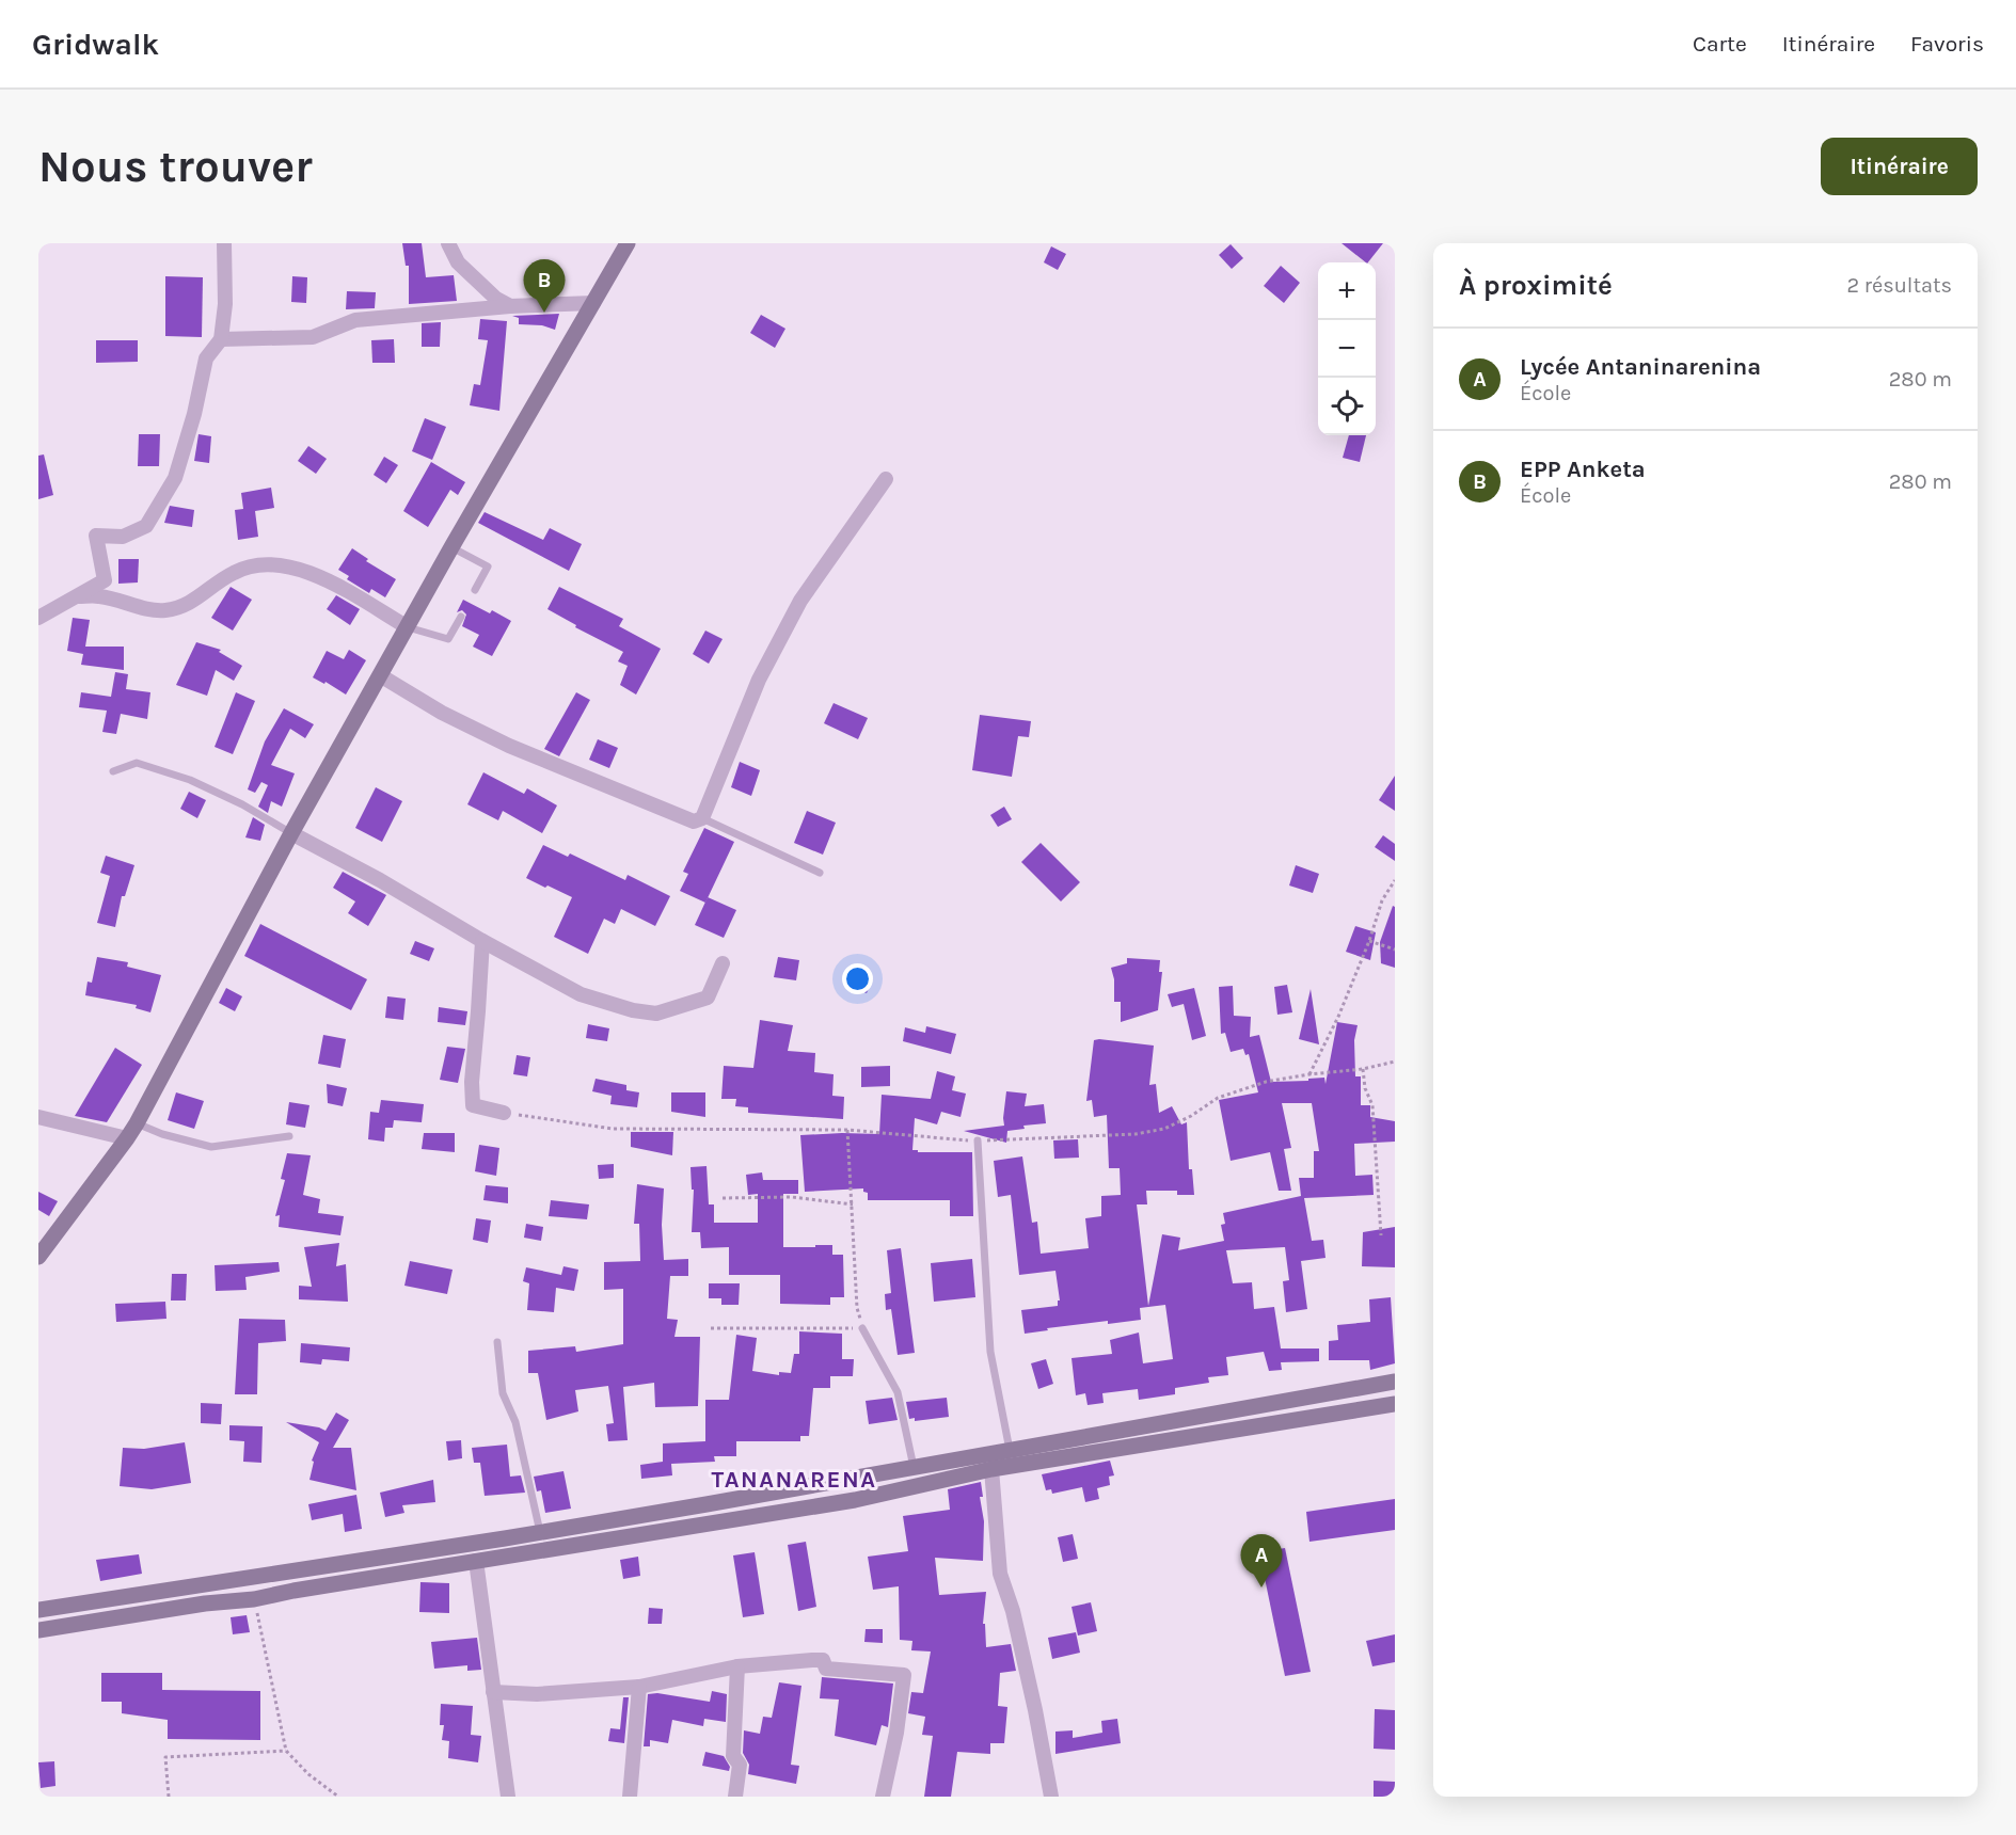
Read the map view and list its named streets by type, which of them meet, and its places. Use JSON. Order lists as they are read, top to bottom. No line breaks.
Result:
{"districts":["TANANARENA"],"page":{"header":"Gridwalk","nav":["Carte","Itinéraire","Favoris"],"buttons":"Itinéraire","title":"Nous trouver","heading":["À proximité","2 résultats"],"pins":["B","A"],"map_buttons":["+","−"],"list":[{"mark":"A","name":"Lycée Antaninarenina","note":"École","value":"280 m"},{"mark":"B","name":"EPP Anketa","note":"École","value":"280 m"}]}}
